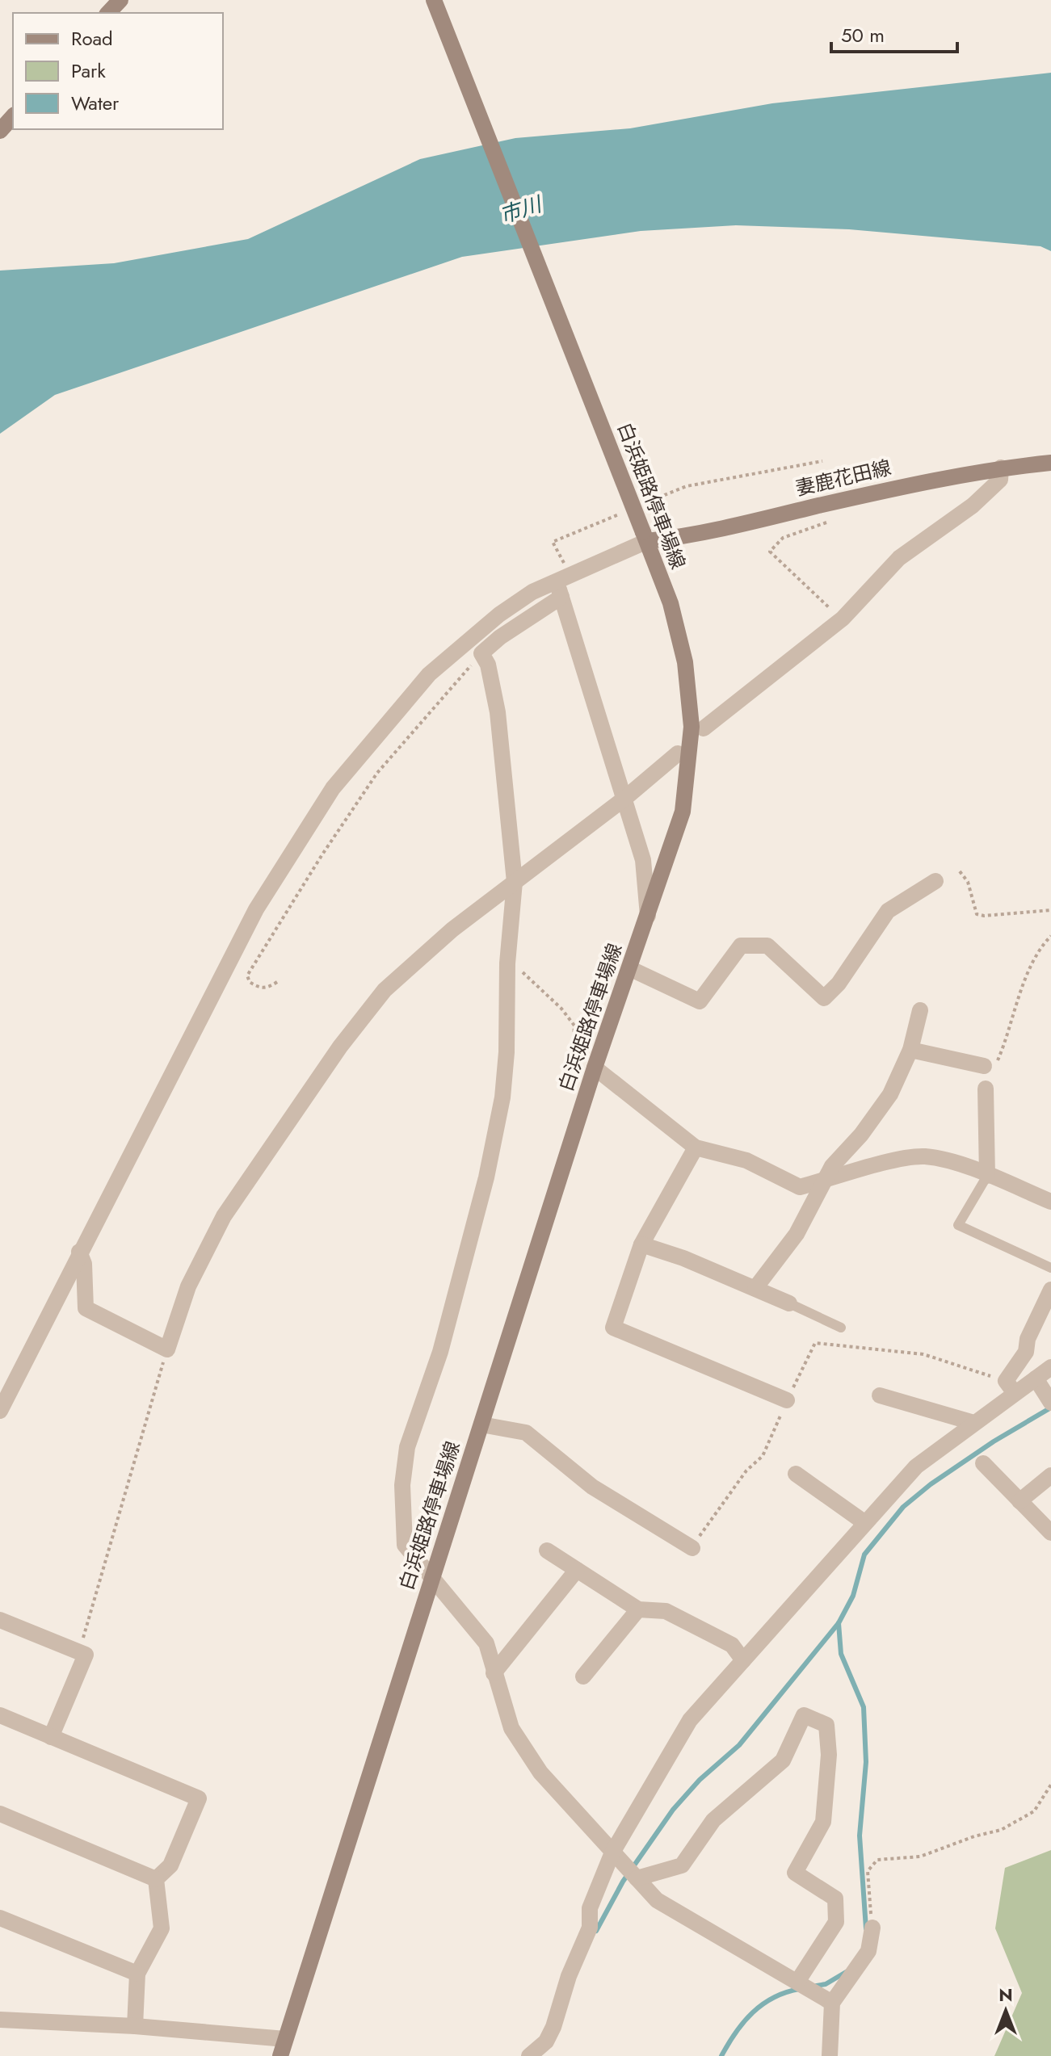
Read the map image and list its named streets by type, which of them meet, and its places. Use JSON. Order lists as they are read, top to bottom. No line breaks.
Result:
{"streets":{"main road":["妻鹿花田線","白浜姫路停車場線"]},"crossings":[["妻鹿花田線","白浜姫路停車場線"]],"water":["市川"],"legend":["Road","Park","Water"],"scale_bar":"50 m","north":"top"}
